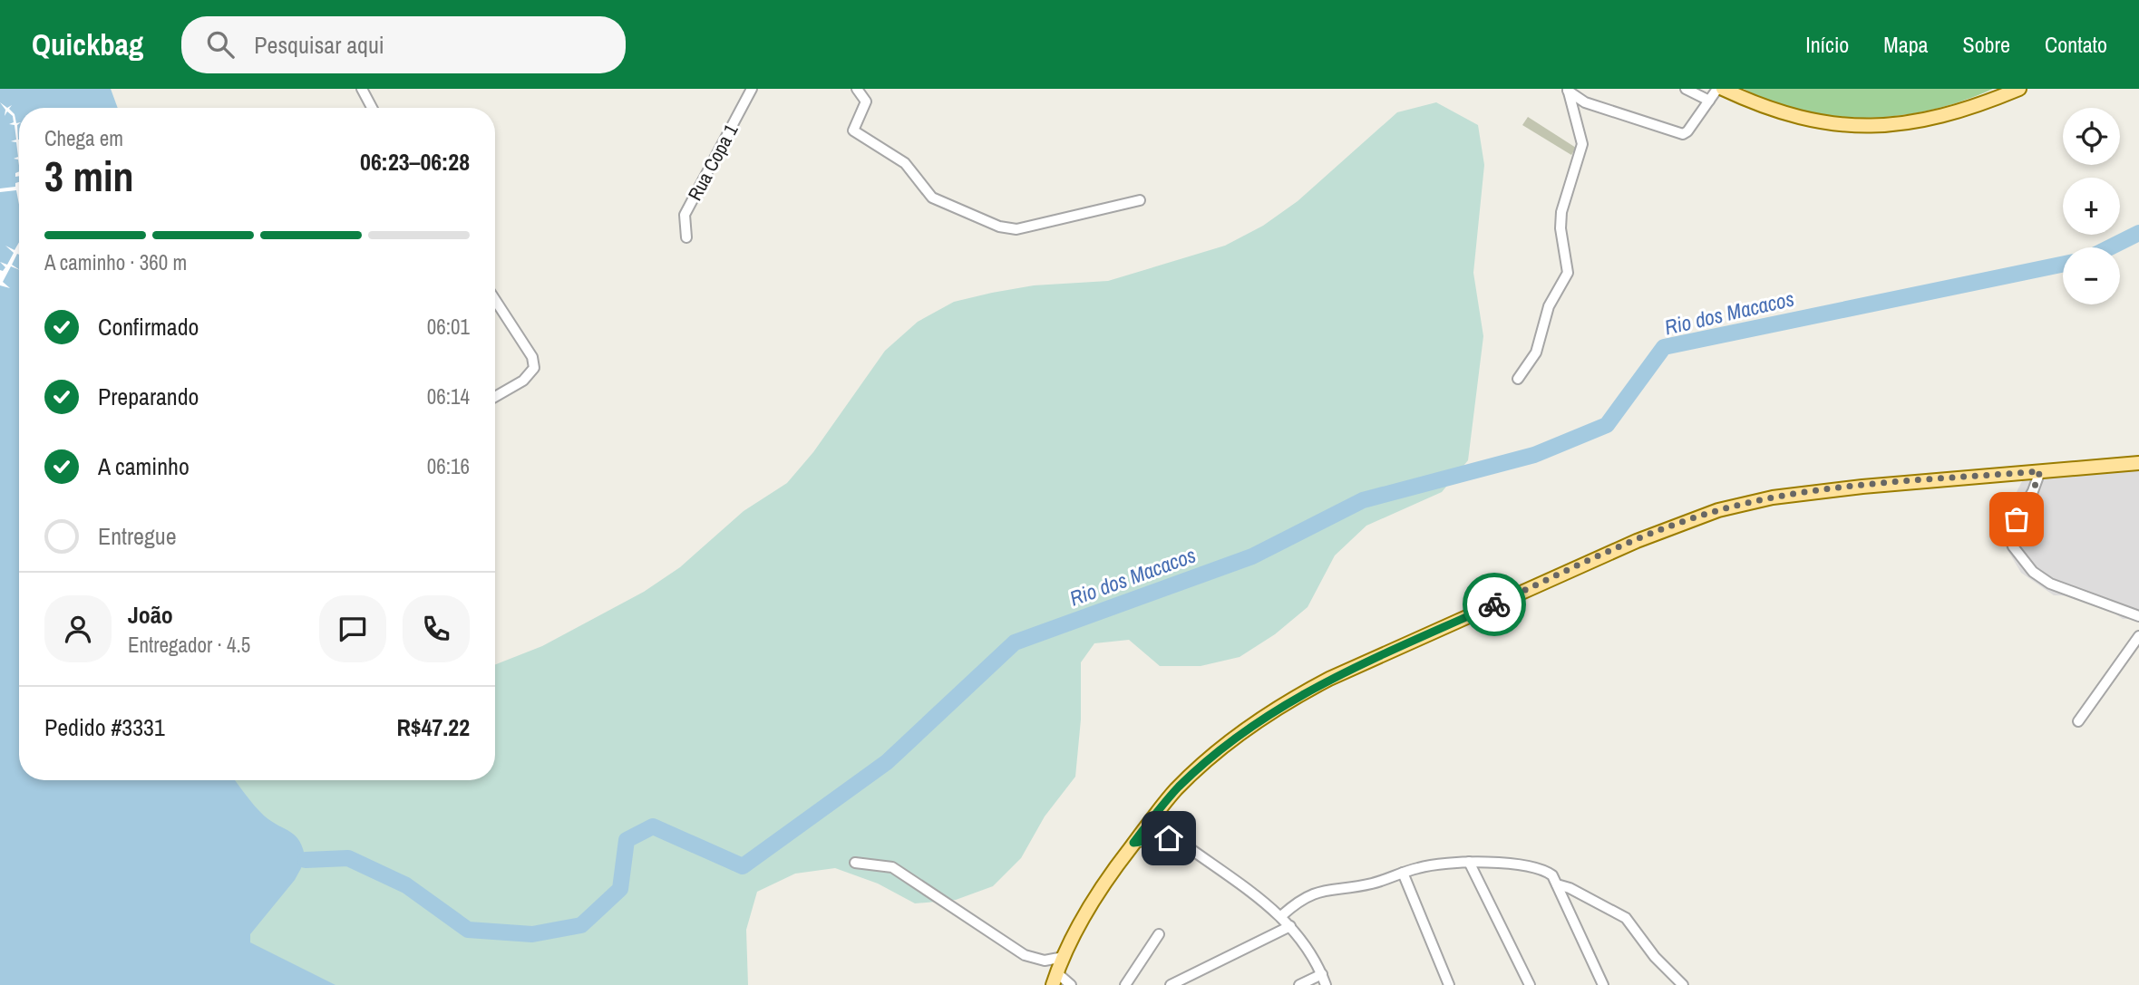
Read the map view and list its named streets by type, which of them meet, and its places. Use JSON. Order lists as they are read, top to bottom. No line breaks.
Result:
{"streets":{"street":["Rua Copa 1"]},"water":["Rio dos Macacos"],"page":{"header":"Quickbag","search":"Pesquisar aqui","nav":["Início","Mapa","Sobre","Contato"],"map_buttons":["+","−"],"heading":["3 min","Chega em","06:23–06:28"],"panel":["João","Entregador · 4.5","Pedido #3331","R$47.22"],"bar":"A caminho · 360 m","list":[["Confirmado","06:01"],["Preparando","06:14"],["A caminho","06:16"],"Entregue"]}}
